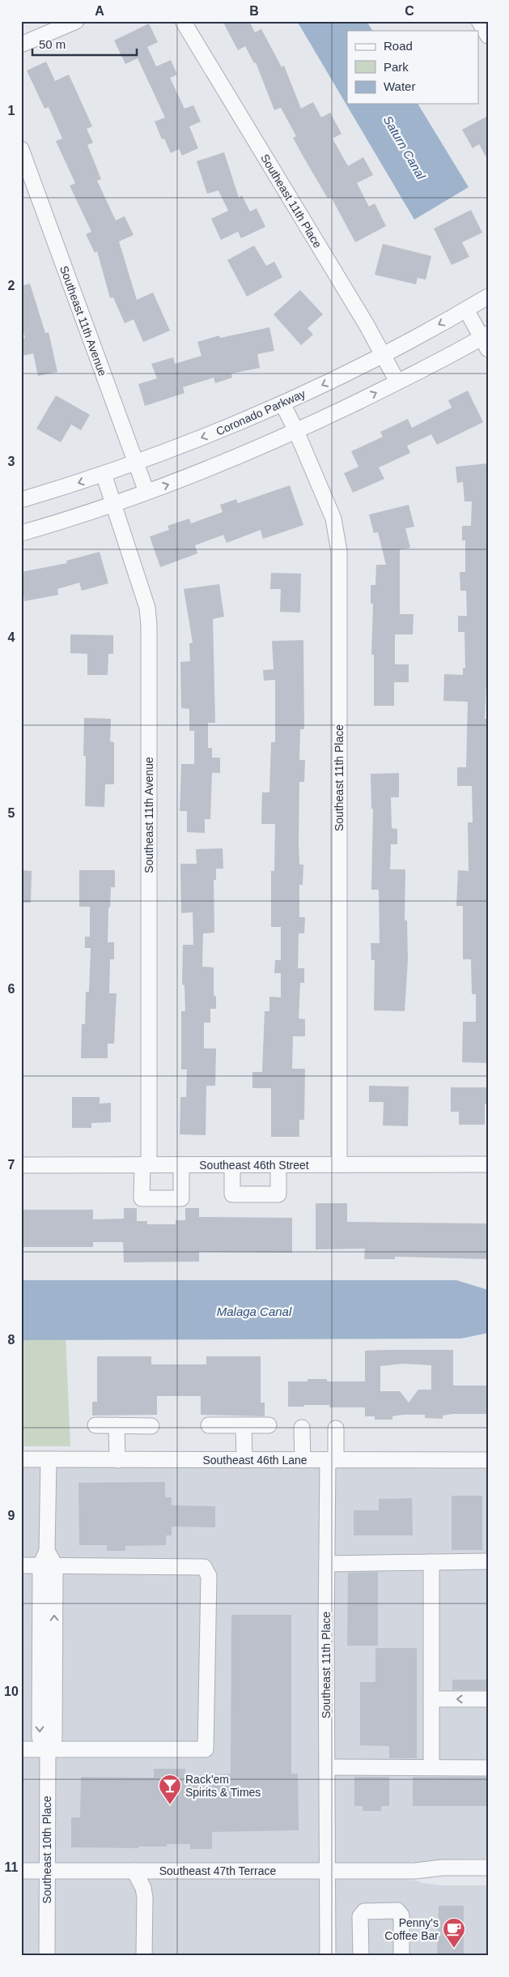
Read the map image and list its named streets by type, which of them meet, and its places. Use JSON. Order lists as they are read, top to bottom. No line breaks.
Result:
{"streets":{"street":["Southeast 11th Place","Southeast 11th Avenue","Coronado Parkway","Southeast 46th Street","Southeast 46th Lane","Southeast 10th Place","Southeast 47th Terrace"]},"crossings":[["Southeast 11th Place","Coronado Parkway"],["Southeast 11th Place","Southeast 46th Street"],["Southeast 11th Place","Southeast 46th Lane"],["Southeast 11th Place","Southeast 47th Terrace"],["Southeast 11th Avenue","Coronado Parkway"],["Southeast 11th Avenue","Southeast 46th Street"],["Southeast 46th Lane","Southeast 10th Place"],["Southeast 10th Place","Southeast 47th Terrace"]],"water":["Saturn Canal","Malaga Canal"],"places":{"bar":["Rack'em Spirits & Times"],"cafe":["Penny's Coffee Bar"]},"legend":["Road","Park","Water"],"scale_bar":"50 m","grid":{"columns":["A","B","C"],"rows":["1","2","3","4","5","6","7","8","9","10","11"]}}
